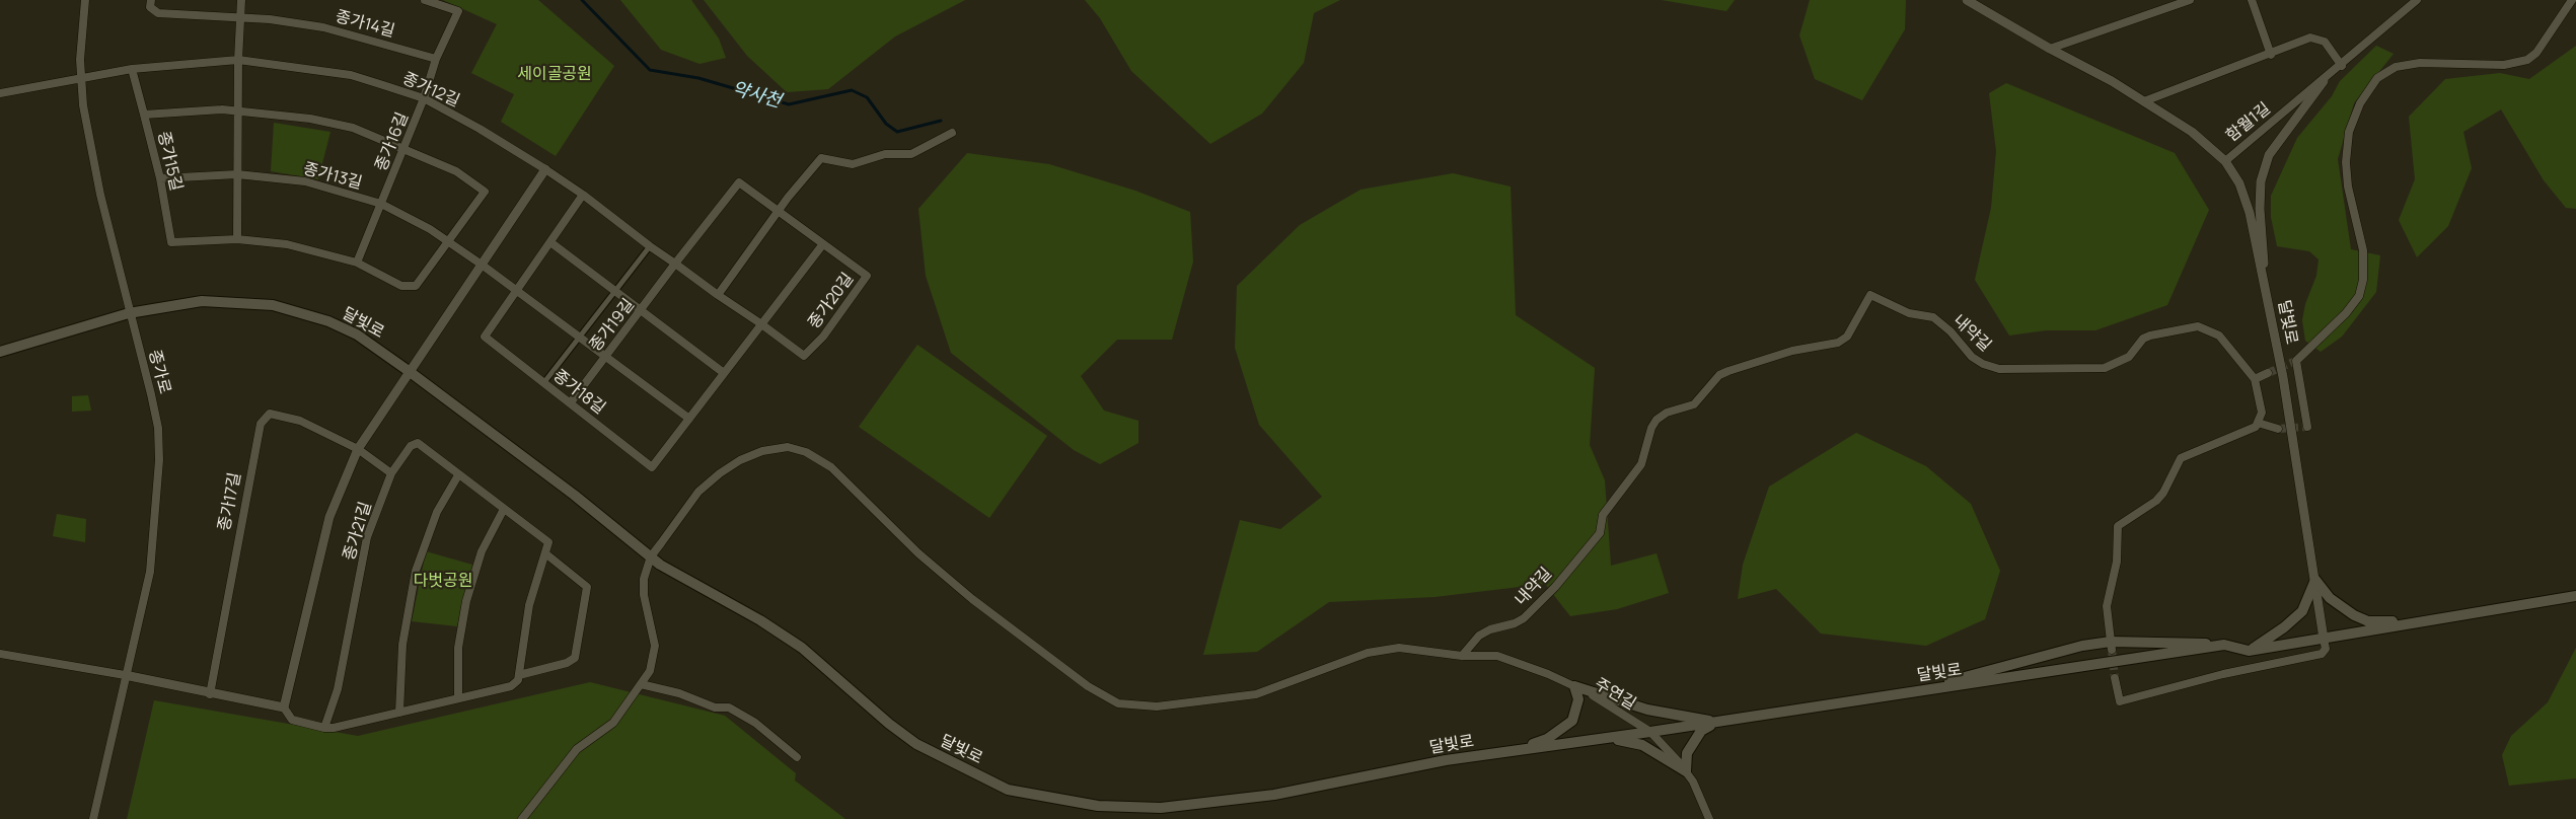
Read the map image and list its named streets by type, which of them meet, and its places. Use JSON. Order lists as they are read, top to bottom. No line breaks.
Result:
{"streets":{"main road":["달빛로"],"street":["종가14길","종가12길","함월1길","종가16길","종가15길","종가13길","종가20길","종가19길","내약길","종가로","종가18길","종가17길","종가21길","주연길"]},"crossings":[["종가12길","종가16길"],["종가12길","종가20길"],["종가12길","종가19길"],["종가12길","종가로"],["종가12길","종가18길"],["함월1길","달빛로"],["종가16길","종가15길"],["종가16길","종가13길"],["종가15길","종가13길"],["종가13길","종가18길"],["종가20길","종가19길"],["종가20길","종가18길"],["달빛로","종가로"],["달빛로","주연길"],["종가19길","종가18길"],["내약길","주연길"]],"water":["약사천"],"parks":["세이골공원","다벗공원"]}
